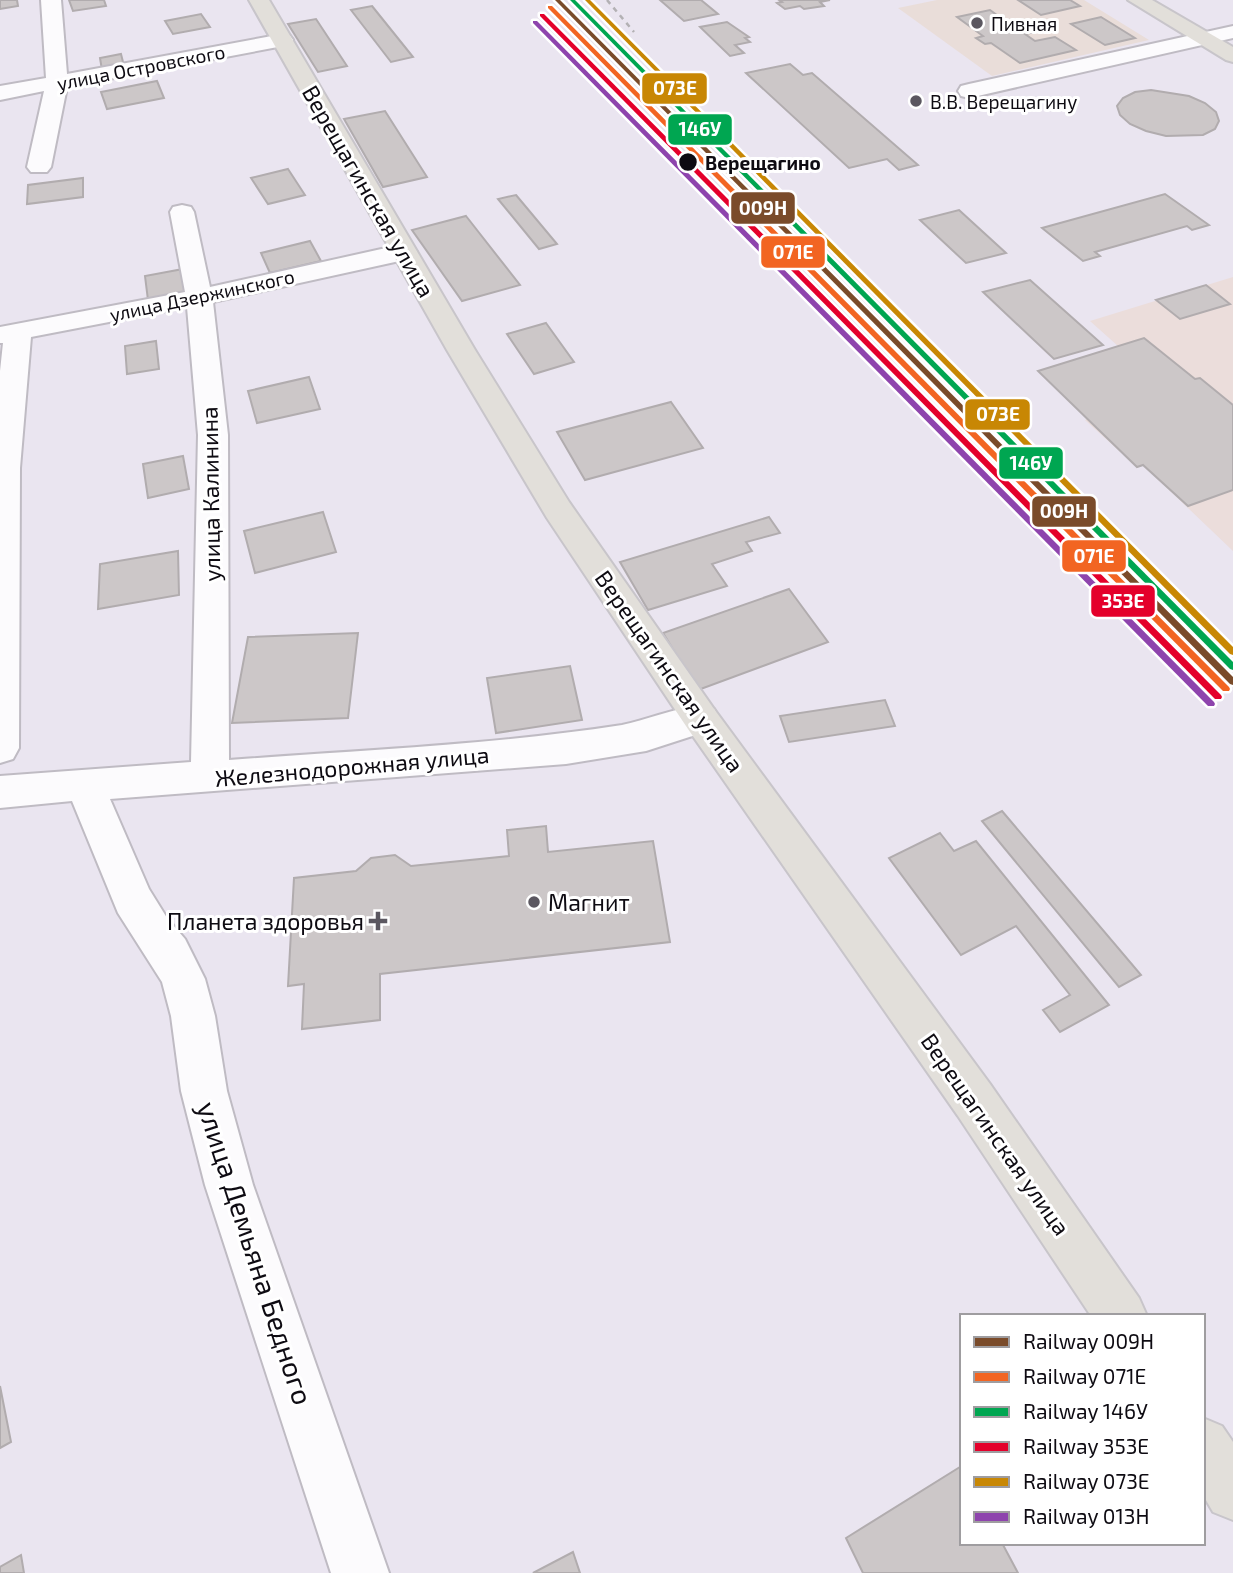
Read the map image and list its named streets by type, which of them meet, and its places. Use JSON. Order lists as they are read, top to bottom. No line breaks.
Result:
{"streets":{"main road":["Верещагинская улица"],"street":["улица Островского","улица Дзержинского","улица Калинина","Железнодорожная улица","улица Демьяна Бедного"]},"crossings":[["улица Островского","Верещагинская улица"],["Верещагинская улица","улица Дзержинского"],["Верещагинская улица","Железнодорожная улица"],["улица Дзержинского","улица Калинина"],["улица Калинина","Железнодорожная улица"],["Железнодорожная улица","улица Демьяна Бедного"]],"places":{"other":["Пивная","В.В. Верещагину","Верещагино","Магнит"],"health":["Планета здоровья"]},"lines":["rail line 009Н","rail line 146У","rail line 073Е","rail line 071Е","rail line 353Е","rail line 013Н"],"legend":["Railway 009Н","Railway 071Е","Railway 146У","Railway 353Е","Railway 073Е","Railway 013Н"]}
